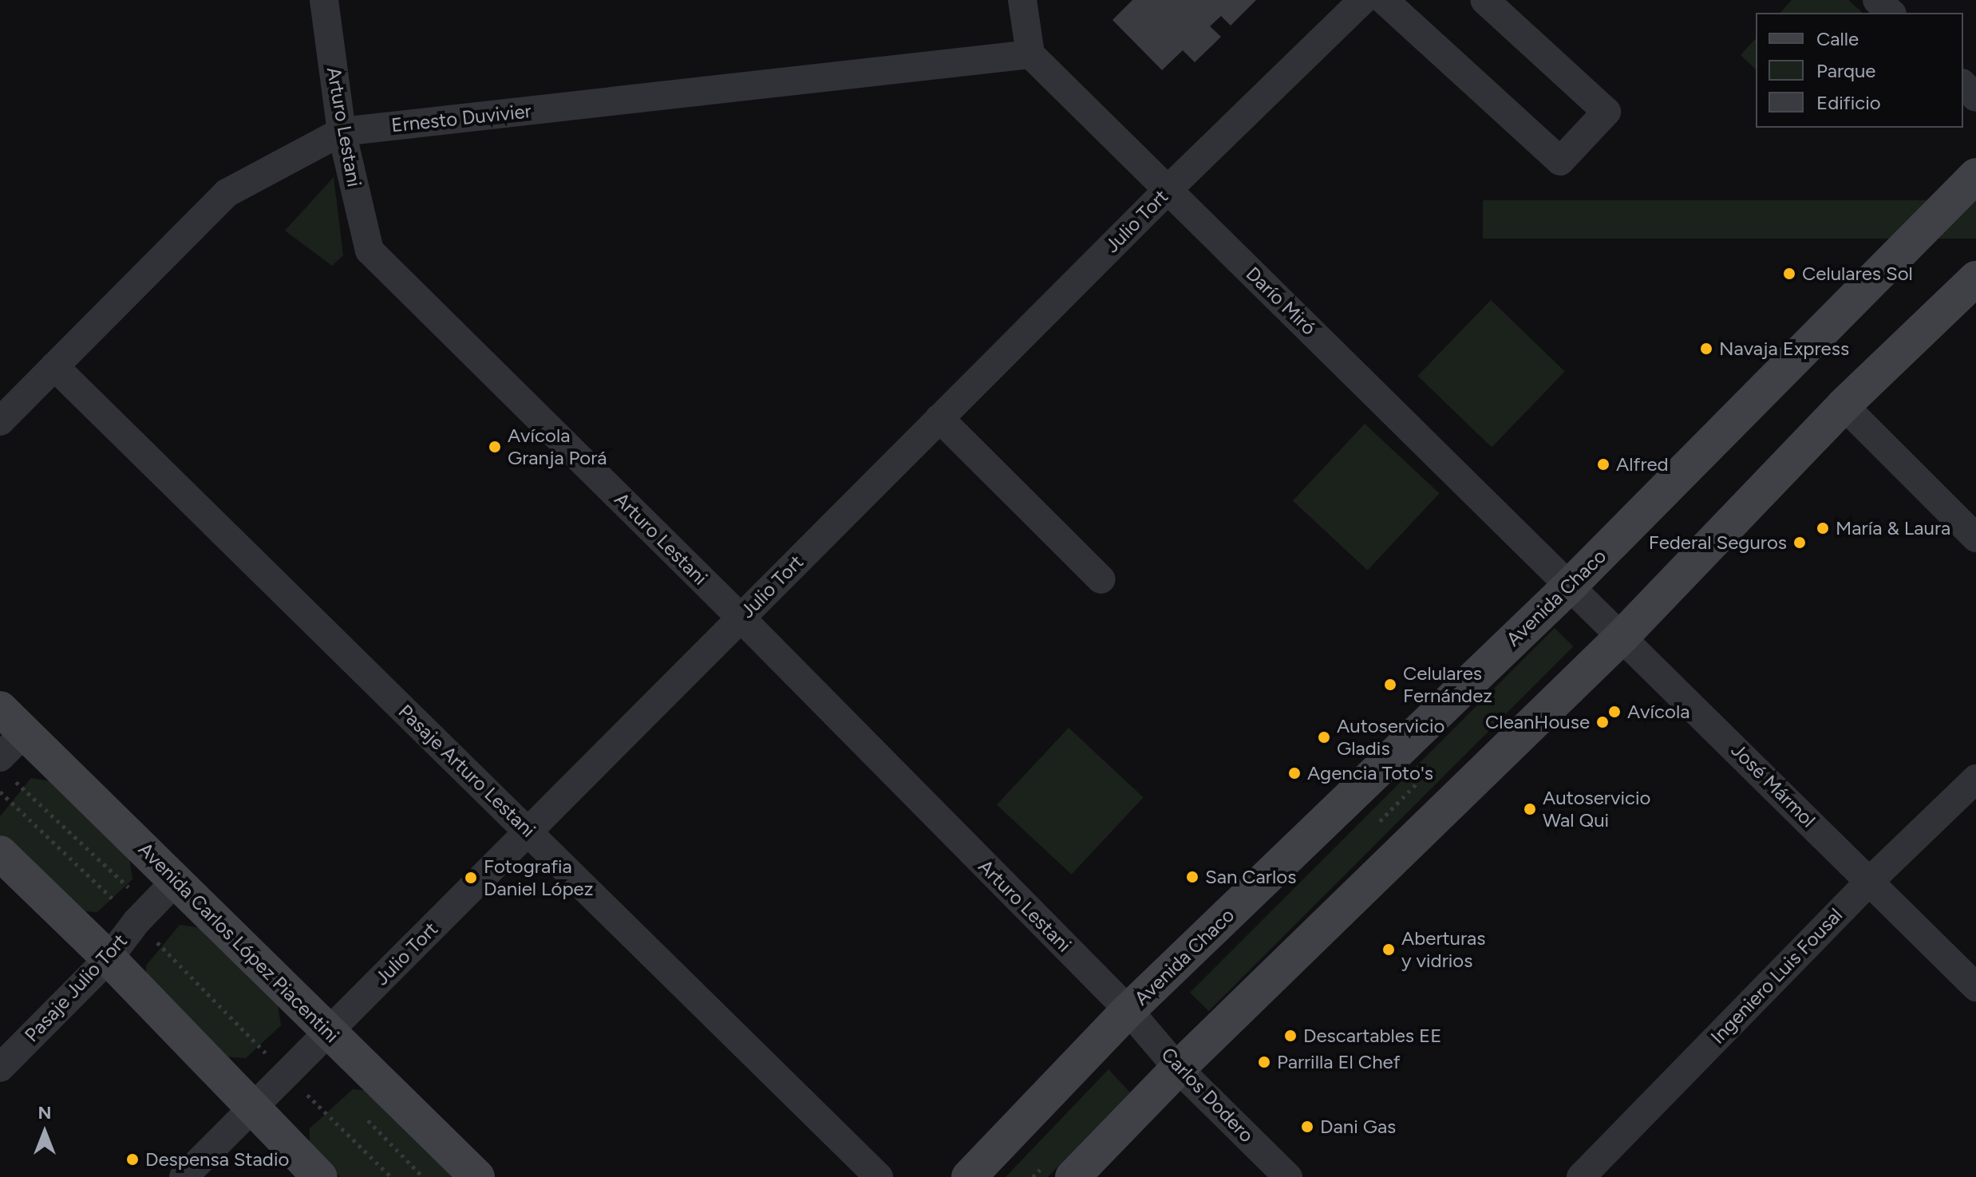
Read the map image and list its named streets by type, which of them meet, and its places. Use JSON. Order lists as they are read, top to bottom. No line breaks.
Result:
{"streets":{"main road":["Avenida Chaco","Avenida Carlos López Piacentini"],"street":["Ernesto Duvivier","Arturo Lestani","Julio Tort","Darío Miró","Pasaje Arturo Lestani","José Mármol","Ingeniero Luis Fousal","Pasaje Julio Tort","Carlos Dodero"]},"crossings":[["Ernesto Duvivier","Arturo Lestani"],["Ernesto Duvivier","Darío Miró"],["Ernesto Duvivier","Pasaje Arturo Lestani"],["Arturo Lestani","Julio Tort"],["Arturo Lestani","Avenida Chaco"],["Arturo Lestani","Carlos Dodero"],["Julio Tort","Darío Miró"],["Julio Tort","Pasaje Arturo Lestani"],["Julio Tort","Avenida Carlos López Piacentini"],["Darío Miró","Avenida Chaco"],["Darío Miró","José Mármol"],["Avenida Chaco","José Mármol"],["Avenida Chaco","Carlos Dodero"],["José Mármol","Ingeniero Luis Fousal"],["Avenida Carlos López Piacentini","Pasaje Julio Tort"]],"places":["Celulares Sol","Navaja Express","Avícola Granja Porá","Alfred","María & Laura","Federal Seguros","Celulares Fernández","Avícola","CleanHouse","Autoservicio Gladis","Agencia Toto's","Autoservicio Wal Qui","San Carlos","Fotografia Daniel López","Aberturas y vidrios","Descartables EE","Parrilla El Chef","Dani Gas","Despensa Stadio"],"legend":["Calle","Parque","Edificio"],"north":"top"}
